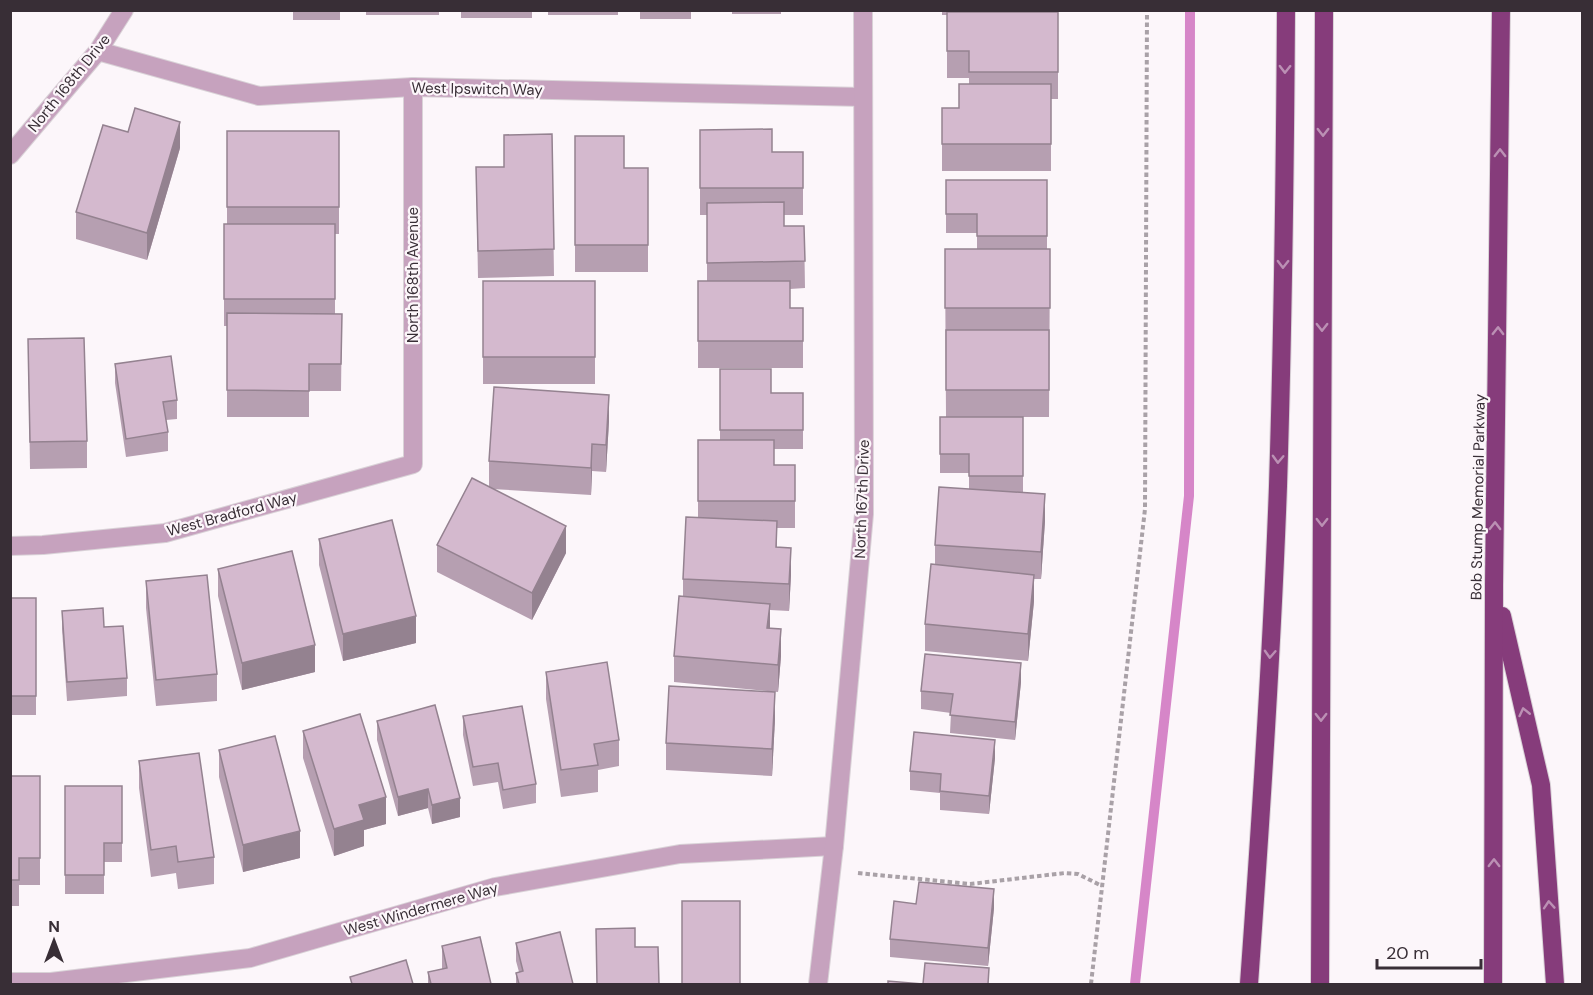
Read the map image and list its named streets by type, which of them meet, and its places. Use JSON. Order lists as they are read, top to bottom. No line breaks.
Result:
{"streets":{"highway":["Bob Stump Memorial Parkway"],"street":["North 168th Drive","West Ipswitch Way","North 168th Avenue","North 167th Drive","West Bradford Way","West Windermere Way"]},"crossings":[["North 168th Drive","West Ipswitch Way"],["West Ipswitch Way","North 168th Avenue"],["West Ipswitch Way","North 167th Drive"],["North 168th Avenue","West Bradford Way"],["North 167th Drive","West Windermere Way"]],"scale_bar":"20 m","north":"top"}
